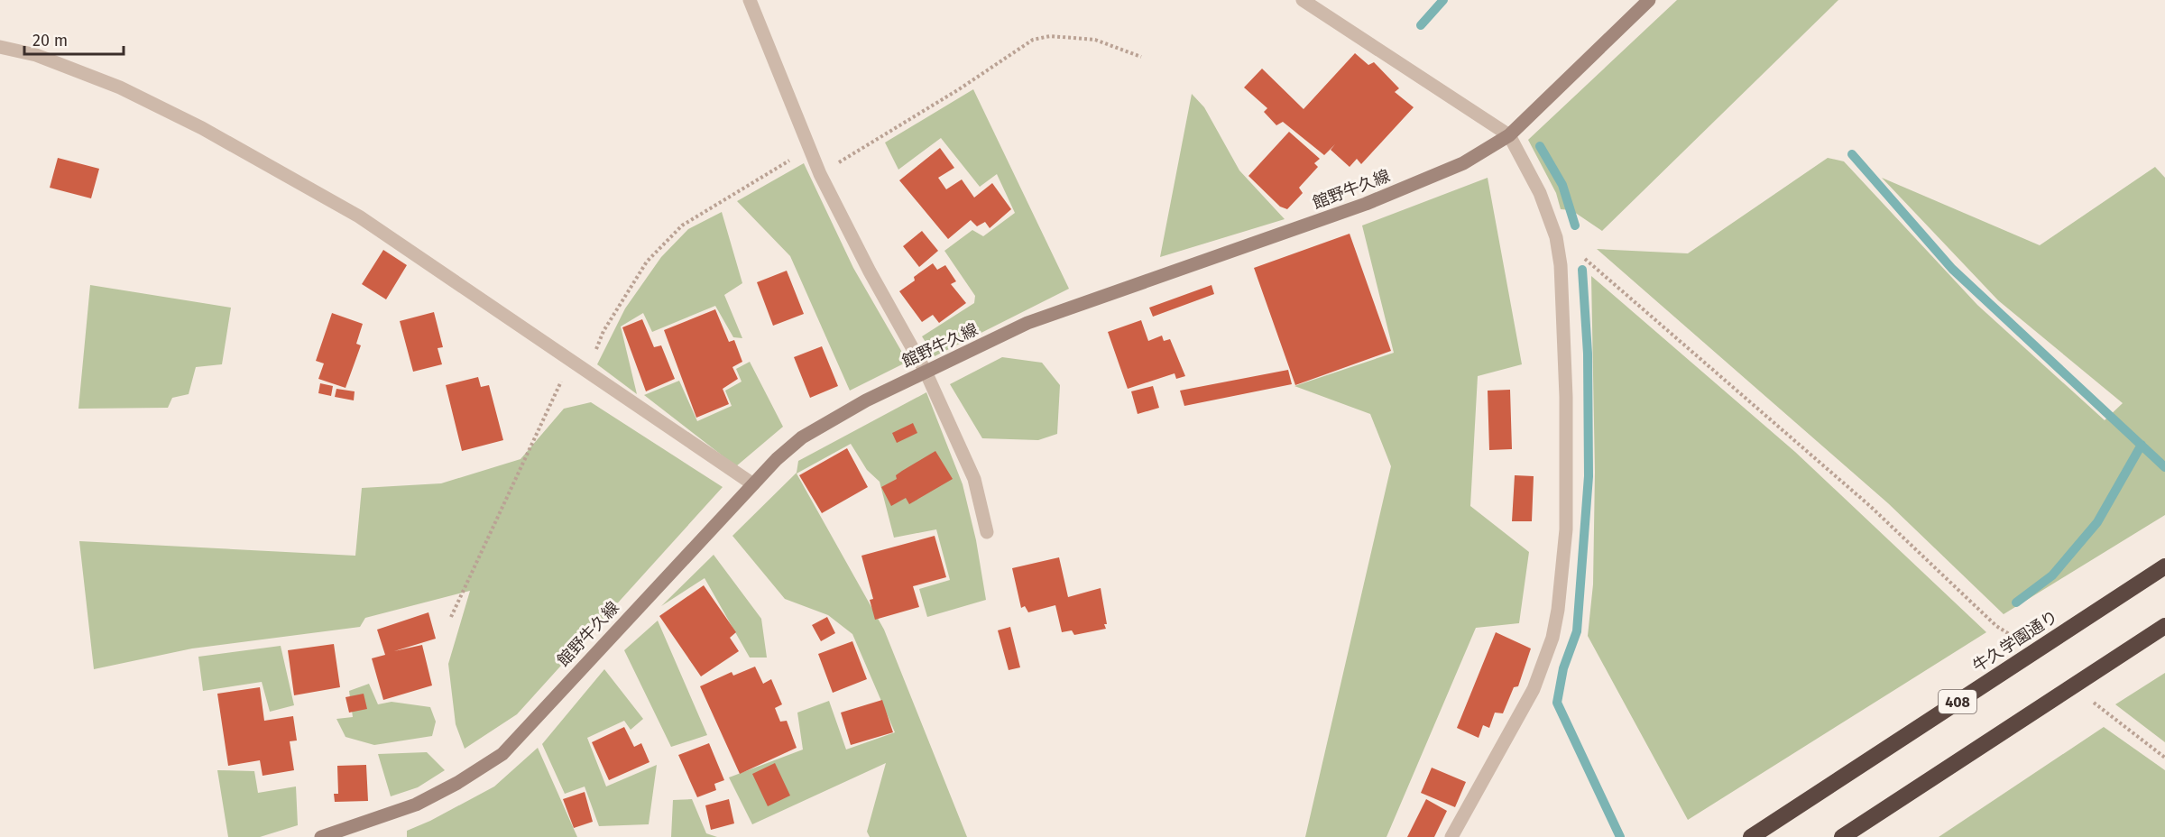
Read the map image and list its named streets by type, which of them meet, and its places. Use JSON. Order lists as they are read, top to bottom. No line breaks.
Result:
{"streets":{"highway":["牛久学園通り","408"],"main road":["館野牛久線"]},"scale_bar":"20 m"}
